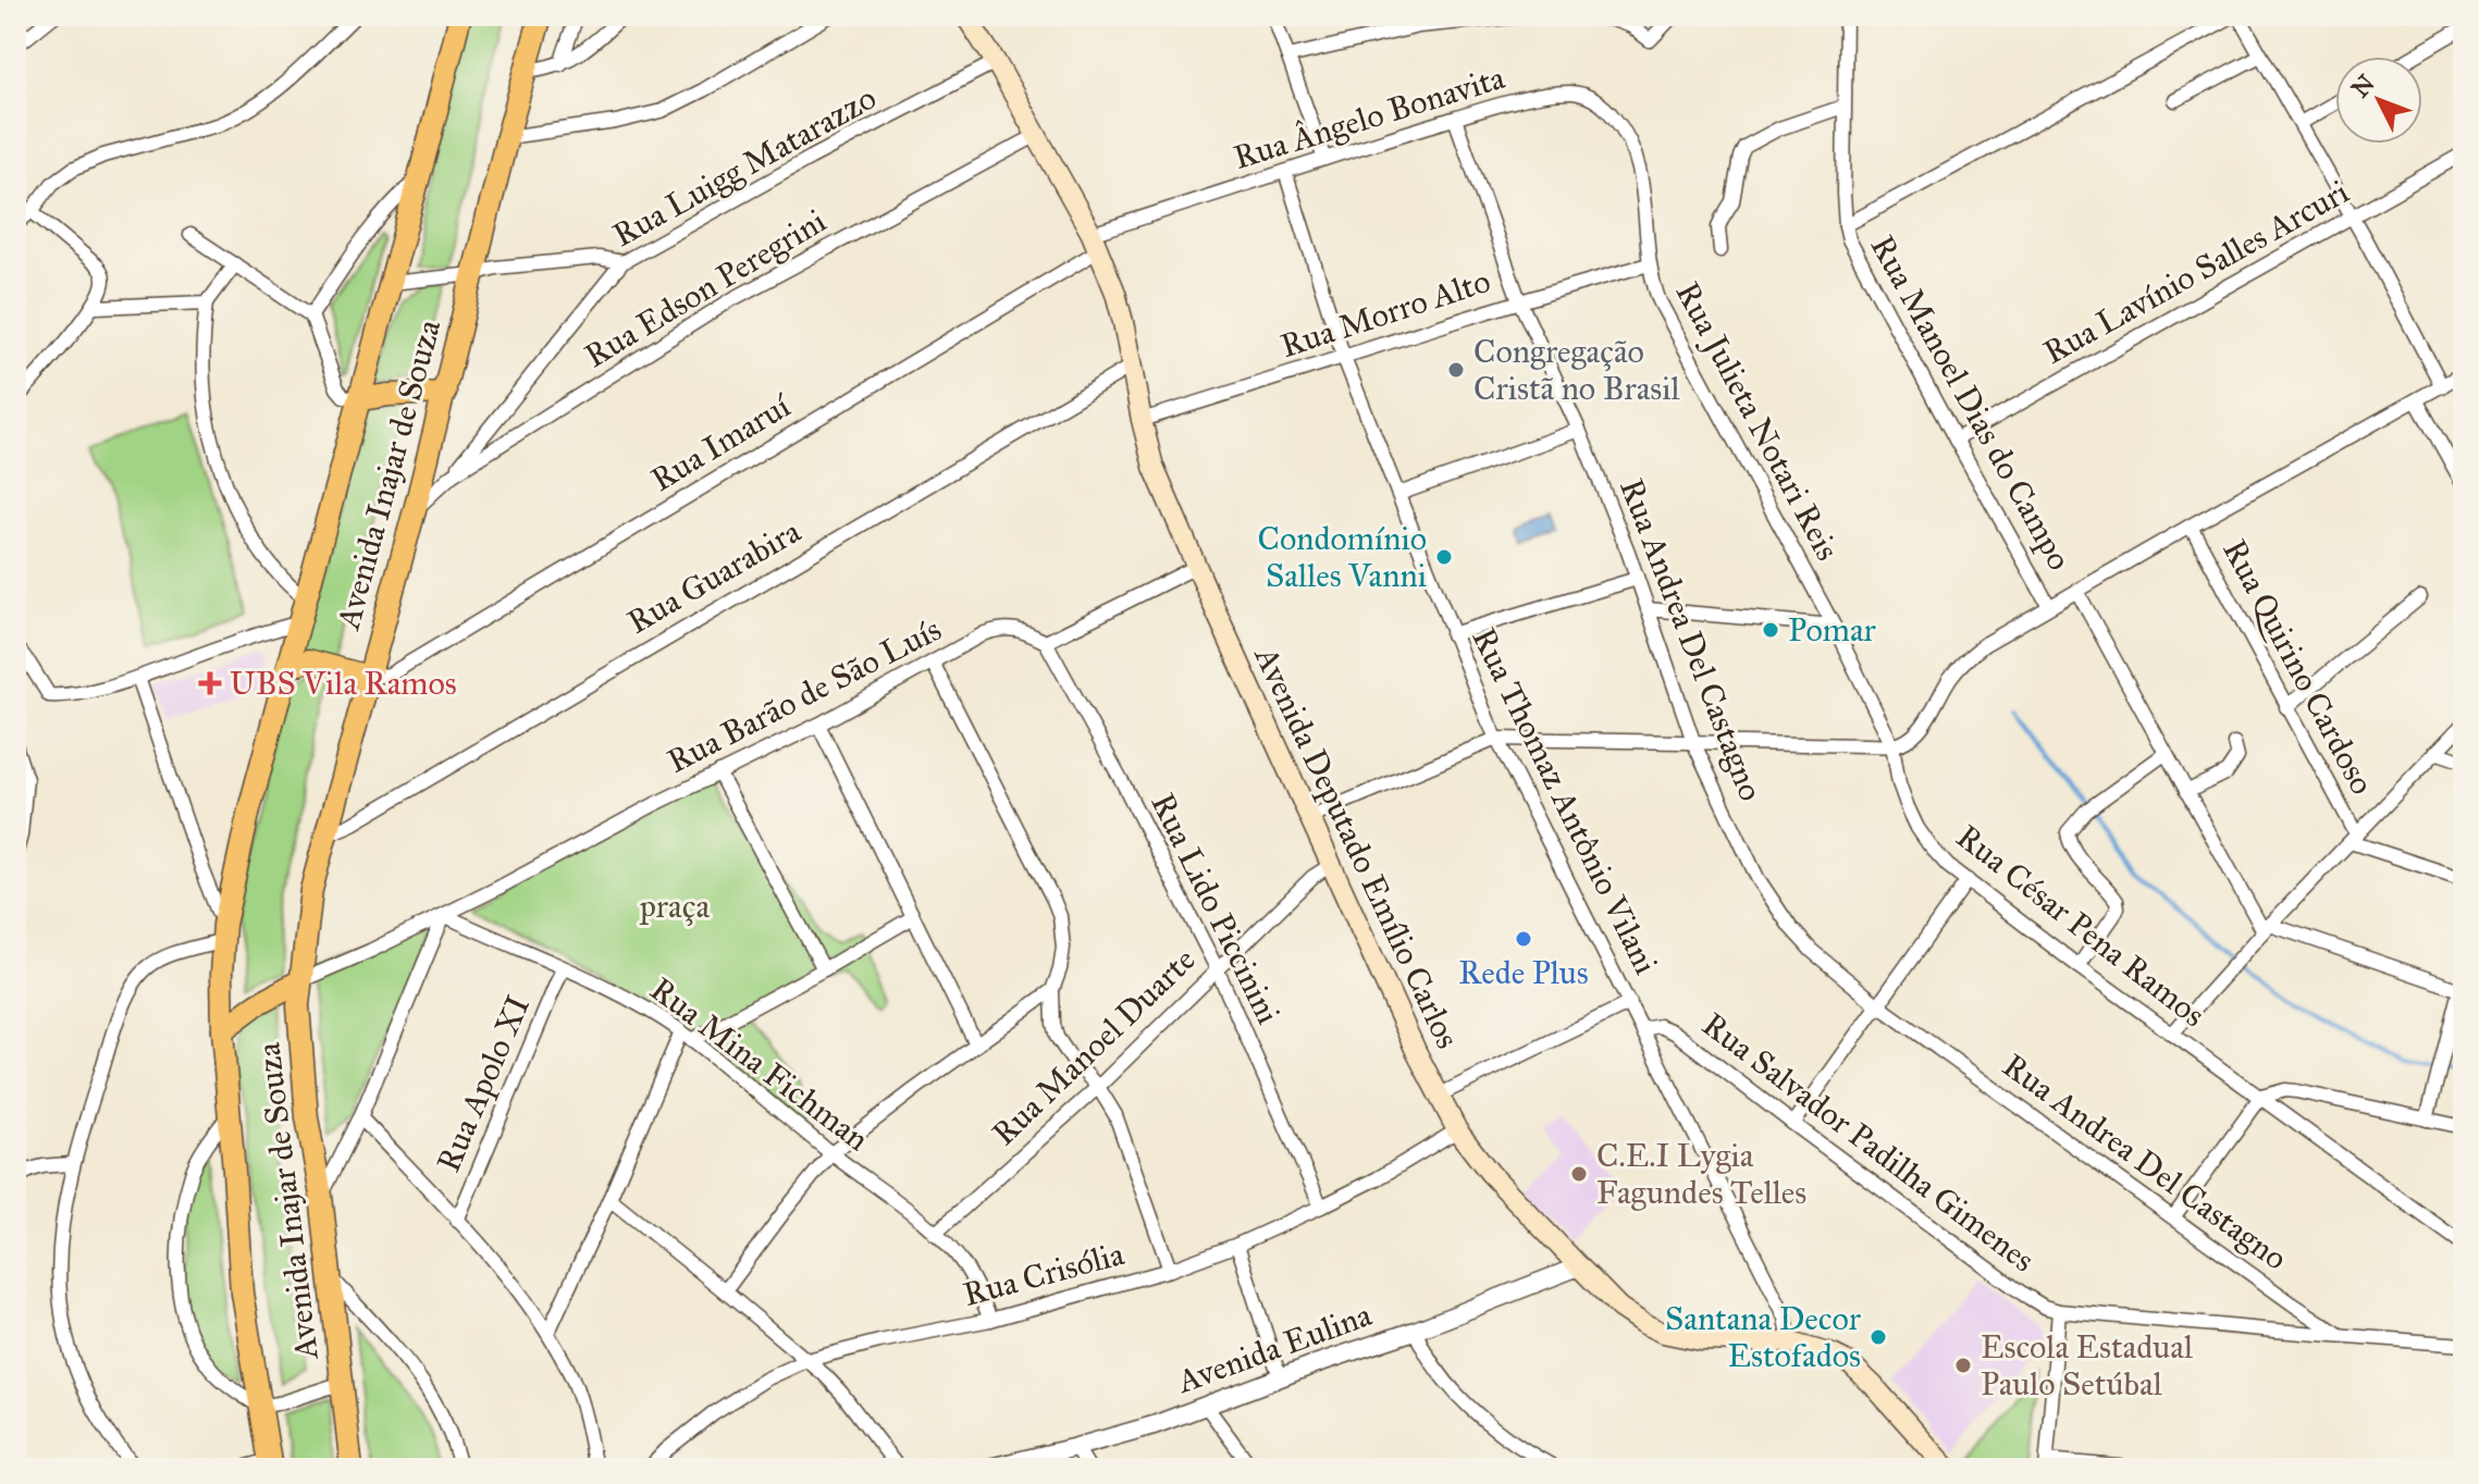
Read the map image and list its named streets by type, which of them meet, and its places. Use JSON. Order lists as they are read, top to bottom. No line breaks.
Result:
{"streets":{"main road":["Avenida Inajar de Souza","Avenida Deputado Emílio Carlos"],"street":["Rua Ângelo Bonavita","Rua Luigg Matarazzo","Rua Lavínio Salles Arcuri","Rua Edson Peregrini","Rua Morro Alto","Rua Manoel Dias do Campo","Rua Julieta Notari Reis","Rua Imaruí","Rua Guarabira","Rua Andrea Del Castagno","Rua Quirino Cardoso","Rua Barão de São Luís","Rua Thomaz Antônio Vilani","Rua Lido Piccinini","Rua César Pena Ramos","Rua Manoel Duarte","Rua Mina Fichman","Rua Apolo XI","Rua Salvador Padilha Gimenes","Rua Crisólia","Avenida Eulina"]},"crossings":[["Rua Ângelo Bonavita","Rua Julieta Notari Reis"],["Rua Ângelo Bonavita","Rua Imaruí"],["Rua Ângelo Bonavita","Rua Andrea Del Castagno"],["Rua Ângelo Bonavita","Rua Thomaz Antônio Vilani"],["Rua Ângelo Bonavita","Avenida Deputado Emílio Carlos"],["Rua Luigg Matarazzo","Rua Edson Peregrini"],["Rua Luigg Matarazzo","Avenida Deputado Emílio Carlos"],["Rua Lavínio Salles Arcuri","Rua Manoel Dias do Campo"],["Rua Edson Peregrini","Avenida Inajar de Souza"],["Rua Edson Peregrini","Avenida Deputado Emílio Carlos"],["Rua Morro Alto","Rua Julieta Notari Reis"],["Rua Morro Alto","Rua Andrea Del Castagno"],["Rua Morro Alto","Rua Thomaz Antônio Vilani"],["Rua Morro Alto","Avenida Deputado Emílio Carlos"],["Rua Julieta Notari Reis","Rua César Pena Ramos"],["Rua Imaruí","Avenida Inajar de Souza"],["Rua Imaruí","Avenida Deputado Emílio Carlos"],["Avenida Inajar de Souza","Rua Guarabira"],["Avenida Inajar de Souza","Rua Barão de São Luís"],["Rua Guarabira","Avenida Deputado Emílio Carlos"],["Rua Barão de São Luís","Rua Lido Piccinini"],["Rua Barão de São Luís","Rua Mina Fichman"],["Rua Thomaz Antônio Vilani","Avenida Deputado Emílio Carlos"],["Rua Thomaz Antônio Vilani","Rua Salvador Padilha Gimenes"],["Avenida Deputado Emílio Carlos","Rua Manoel Duarte"],["Avenida Deputado Emílio Carlos","Rua Crisólia"],["Avenida Deputado Emílio Carlos","Avenida Eulina"],["Rua Lido Piccinini","Rua Manoel Duarte"],["Rua Lido Piccinini","Rua Crisólia"],["Rua Manoel Duarte","Rua Mina Fichman"],["Rua Mina Fichman","Rua Apolo XI"],["Rua Mina Fichman","Rua Crisólia"]],"parks":["praça"],"places":{"other":["Congregação Cristã no Brasil","Condomínio Salles Vanni","Pomar","Rede Plus","C.E.I Lygia Fagundes Telles","Santana Decor Estofados","Escola Estadual Paulo Setúbal"],"health":["UBS Vila Ramos"]},"north":"top left"}
